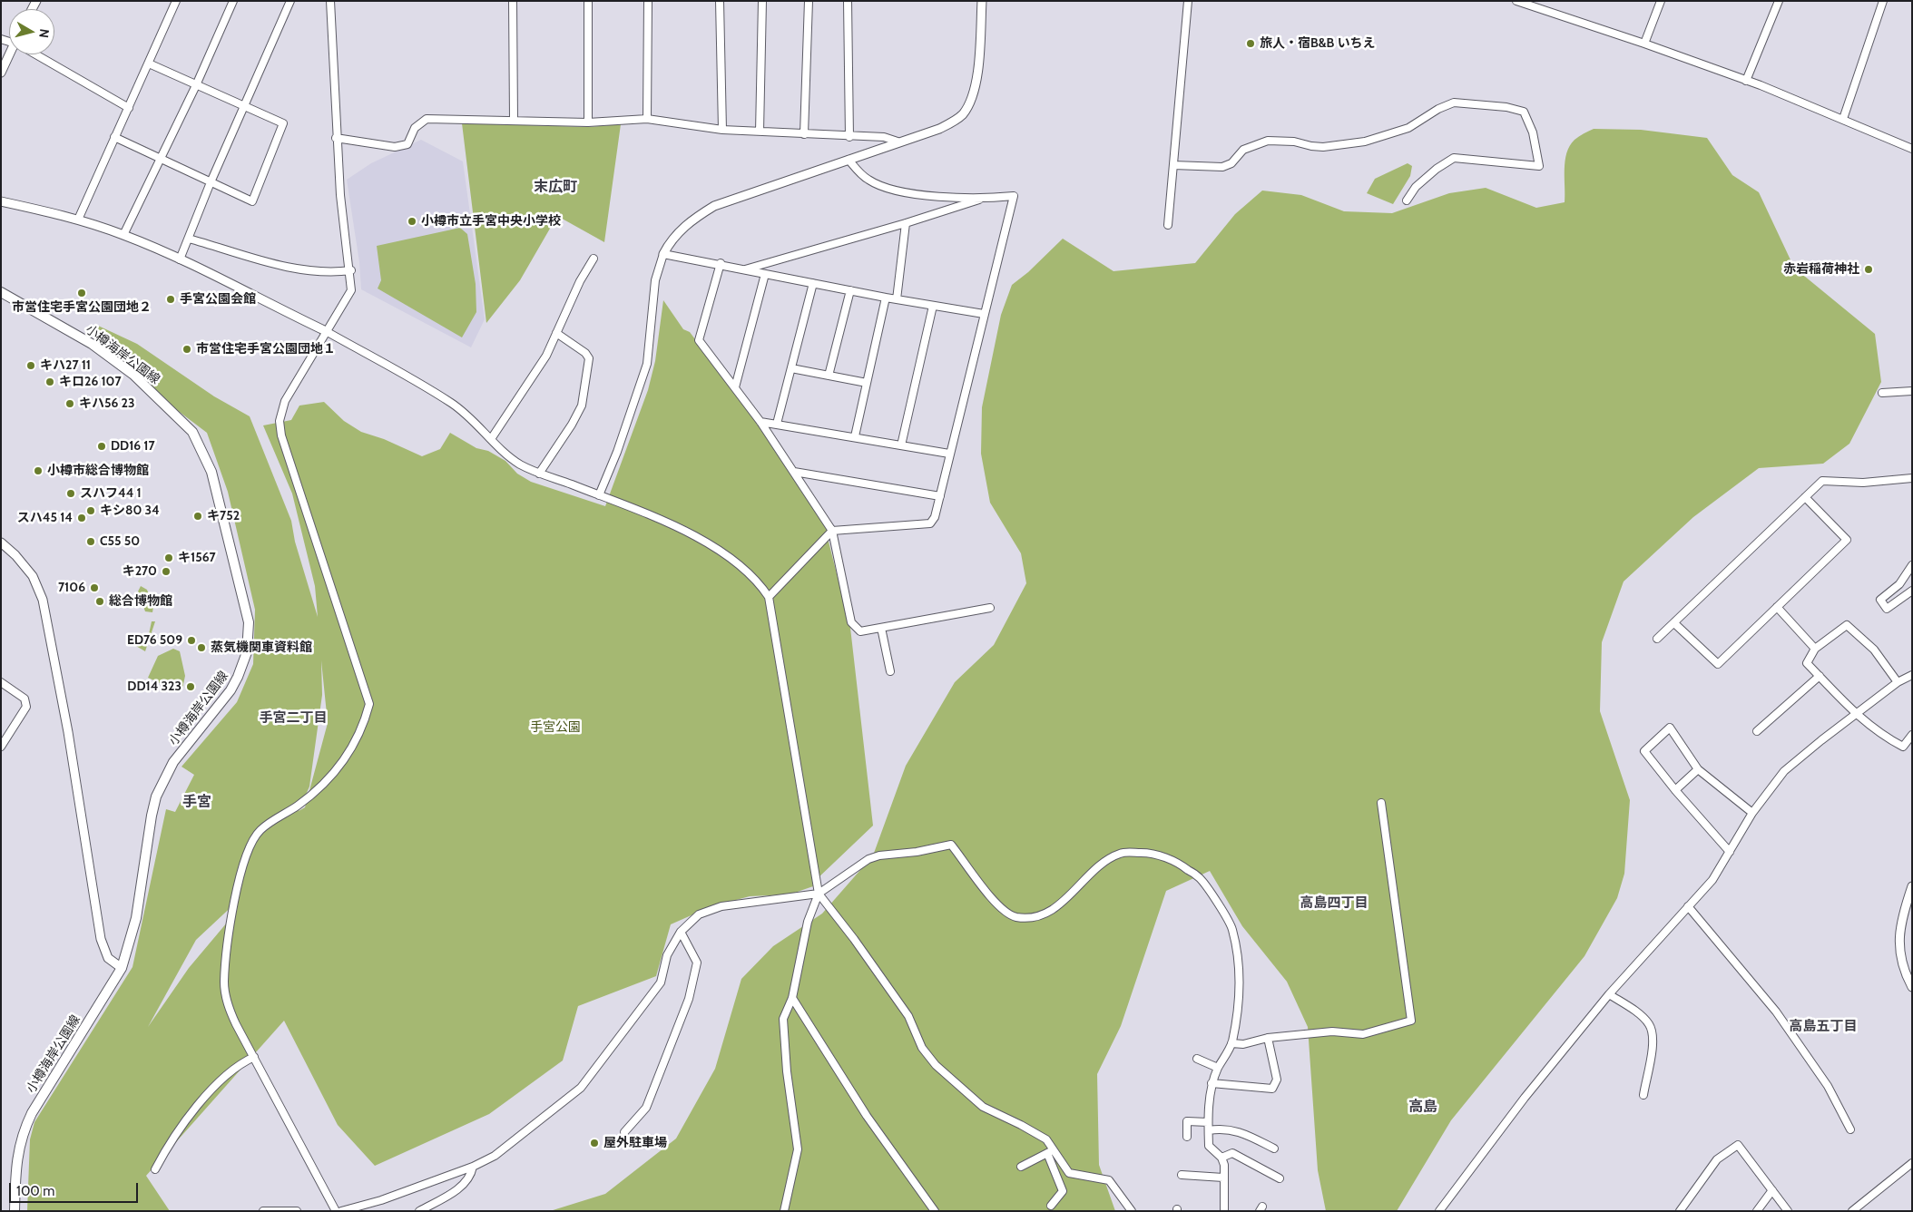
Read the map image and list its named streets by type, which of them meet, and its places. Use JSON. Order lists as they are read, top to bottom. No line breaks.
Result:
{"streets":{"main road":["小樽海岸公園線"]},"districts":["末広町","手宮二丁目","手宮","高島四丁目","高島五丁目","高島"],"parks":["手宮公園"],"places":["旅人・宿B&B いちえ","小樽市立手宮中央小学校","赤岩稲荷神社","市営住宅手宮公園団地２","手宮公園会館","市営住宅手宮公園団地１","キハ27 11","キロ26 107","キハ56 23","DD16 17","小樽市総合博物館","スハフ44 1","キシ80 34","キ752","スハ45 14","C55 50","キ1567","キ270","7106","総合博物館","ED76 509","蒸気機関車資料館","DD14 323","屋外駐車場"],"scale_bar":"100 m","north":"right"}
